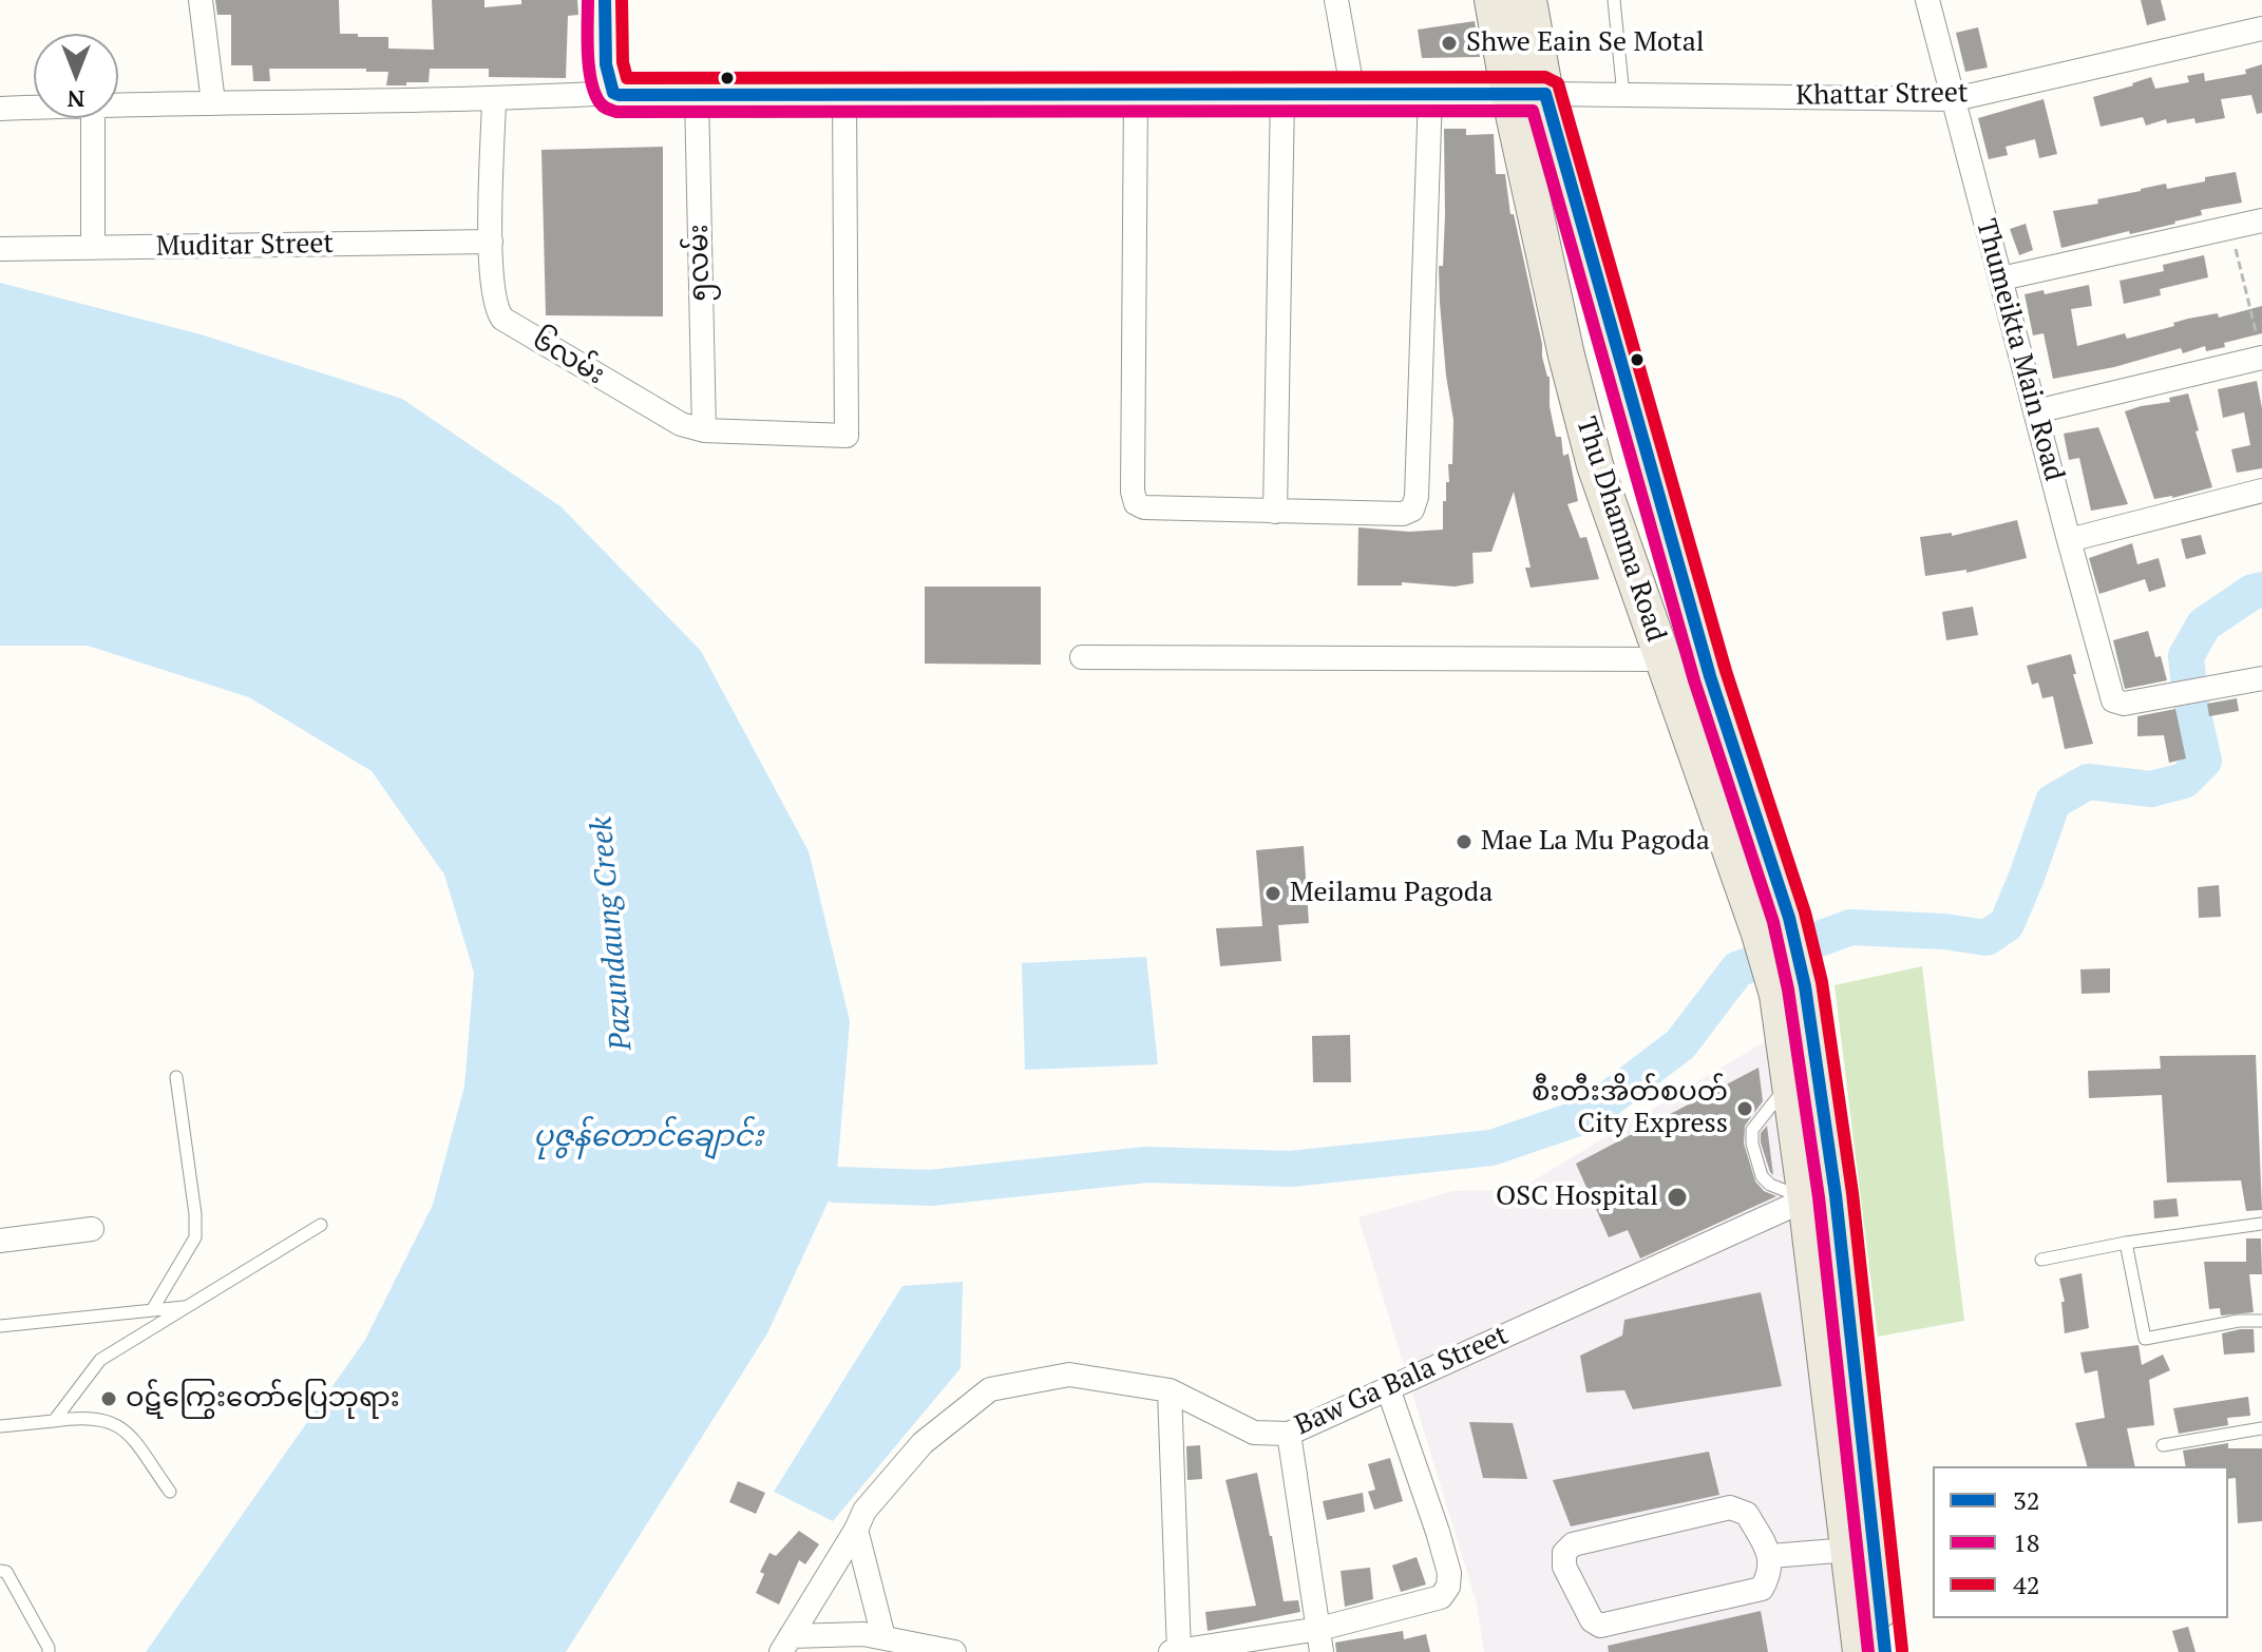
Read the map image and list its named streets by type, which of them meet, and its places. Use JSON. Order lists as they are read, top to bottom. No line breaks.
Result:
{"streets":{"main road":["Thu Dhamma Road"],"street":["Khattar Street","Muditar Street","၅လမ်း","Thumeikta Main Road","၆လမ်း","Baw Ga Bala Street"]},"crossings":[["Khattar Street","Thumeikta Main Road"],["Khattar Street","Thu Dhamma Road"],["Muditar Street","၆လမ်း"],["၅လမ်း","၆လမ်း"],["Thu Dhamma Road","Baw Ga Bala Street"]],"water":["Pazundaung Creek","ပုဇွန်တောင်ချောင်း"],"places":["Shwe Eain Se Motal","Mae La Mu Pagoda","Meilamu Pagoda","စီးတီးအိတ်စပတ် City Express","OSC Hospital","ဝဋ်ကြွေးတော်ပြေဘုရား"],"lines":["transit line 32","transit line 18","transit line 42"],"legend":["32","18","42"],"north":"bottom"}
